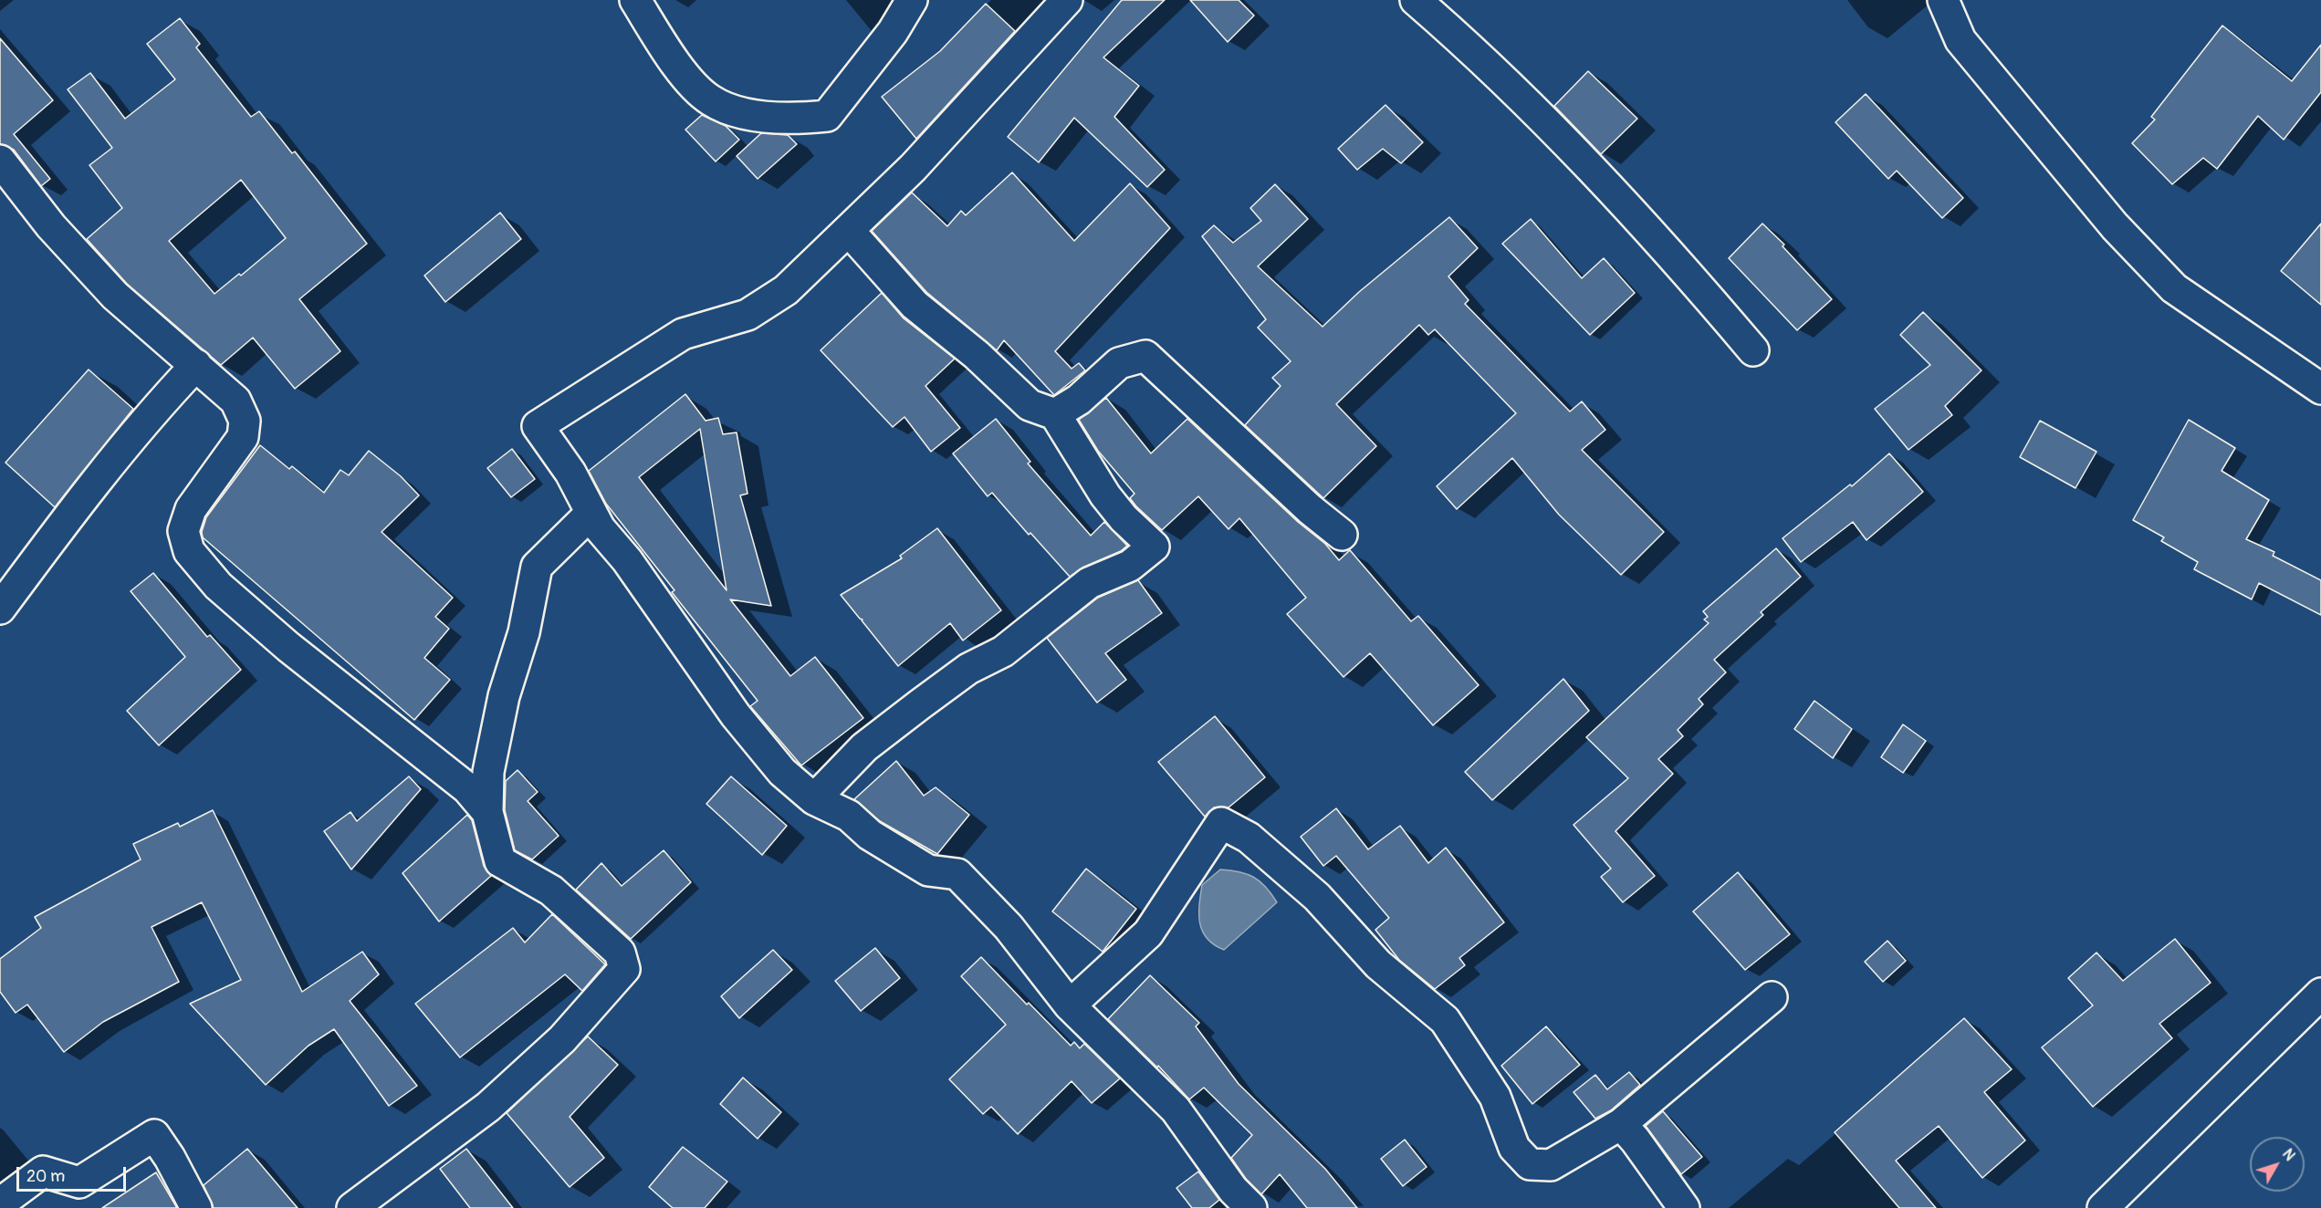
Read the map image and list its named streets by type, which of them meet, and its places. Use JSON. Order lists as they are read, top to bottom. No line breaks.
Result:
{"scale_bar":"20 m","north":"top right"}
